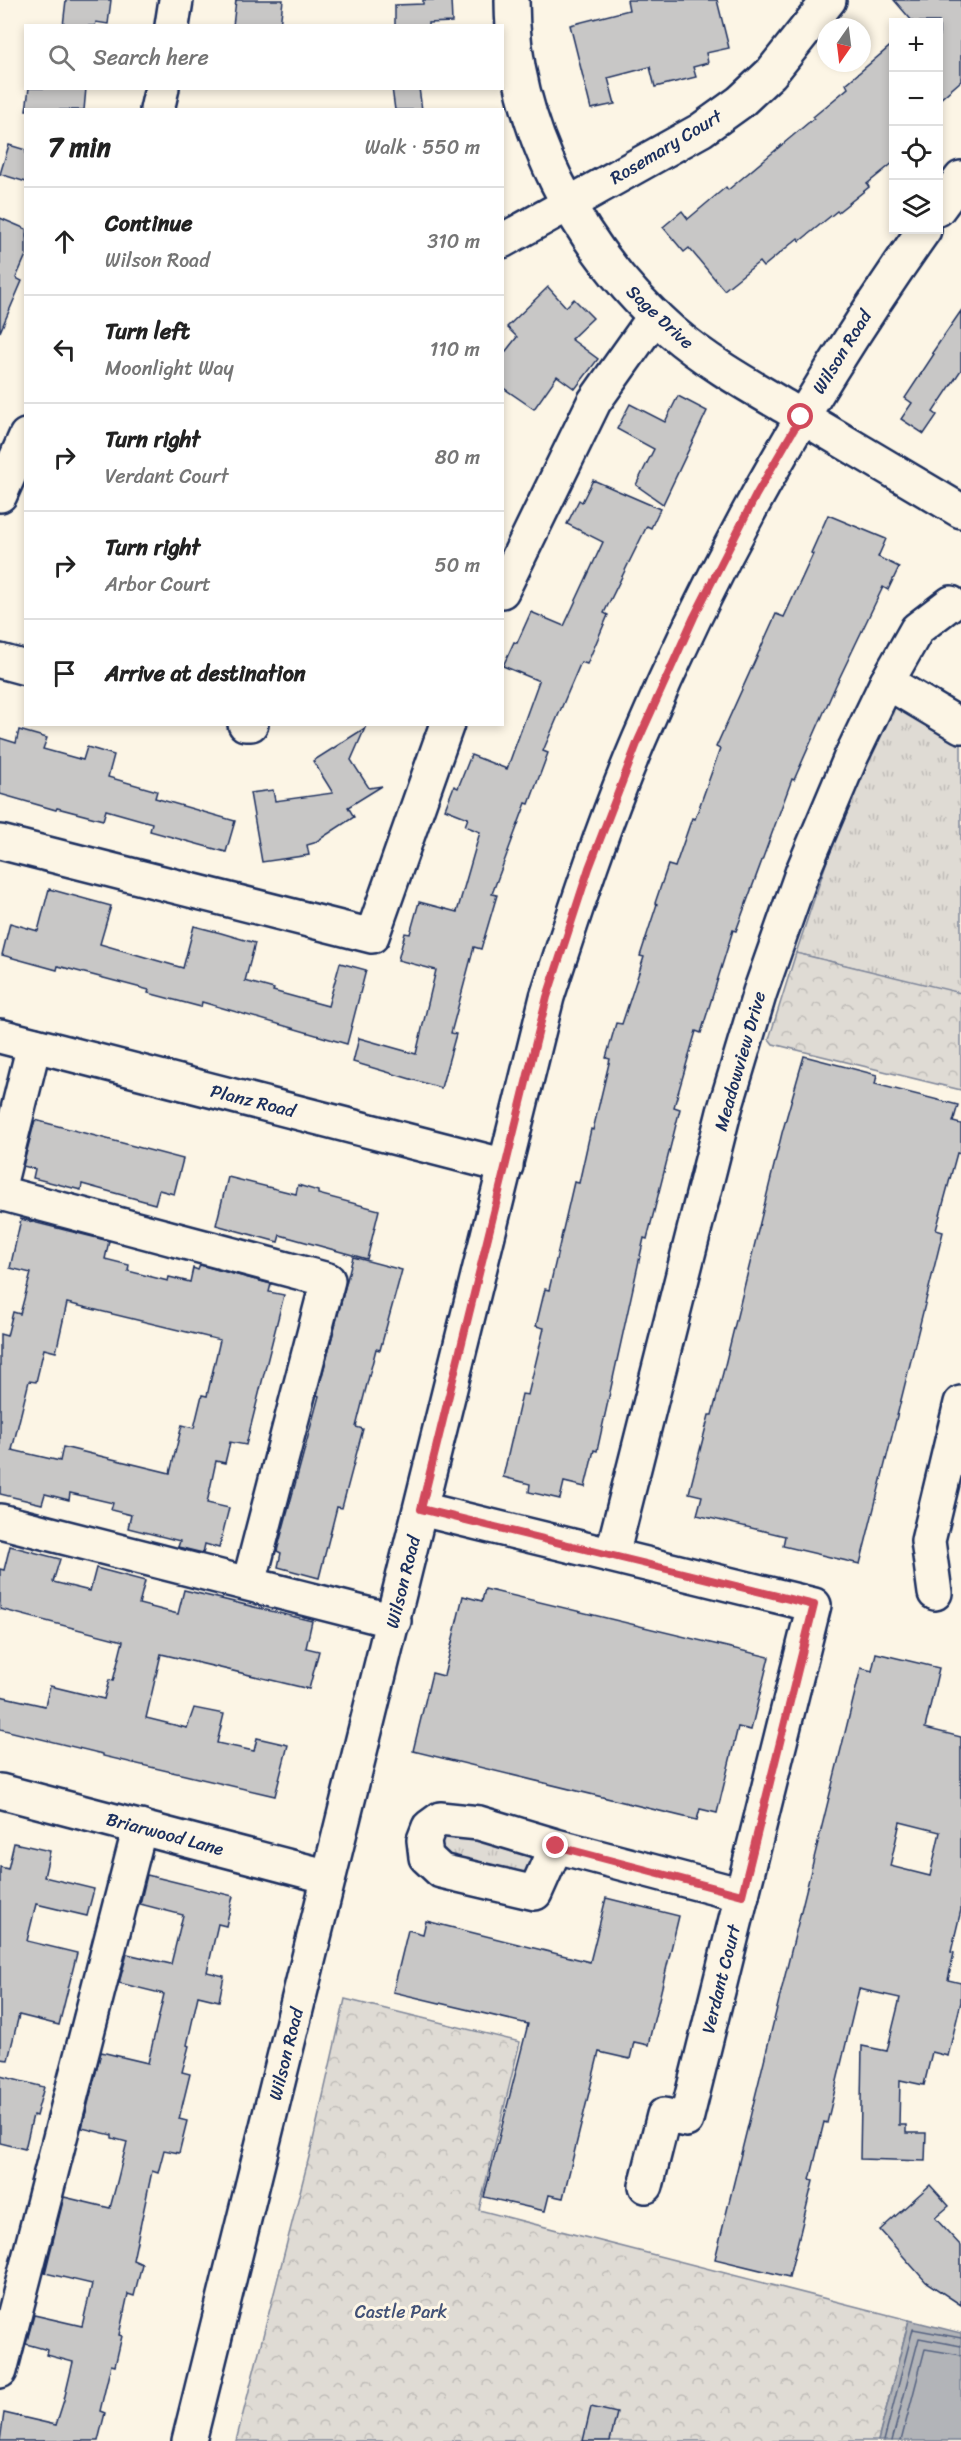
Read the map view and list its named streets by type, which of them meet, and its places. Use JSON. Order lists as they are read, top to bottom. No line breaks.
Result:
{"streets":{"street":["Rosemary Court","Sage Drive","Wilson Road","Meadowview Drive","Planz Road","Briarwood Lane","Verdant Court"]},"crossings":[["Rosemary Court","Sage Drive"],["Sage Drive","Wilson Road"],["Wilson Road","Planz Road"],["Wilson Road","Briarwood Lane"],["Meadowview Drive","Verdant Court"]],"parks":["Castle Park"],"north":"bottom","page":{"map_buttons":["+","−"],"search":"Search here","heading":["7 min","Walk · 550 m"],"list":[["Continue","Wilson Road","310 m"],["Turn left","Moonlight Way","110 m"],["Turn right","Verdant Court","80 m"],["Turn right","Arbor Court","50 m"],"Arrive at destination"]}}
